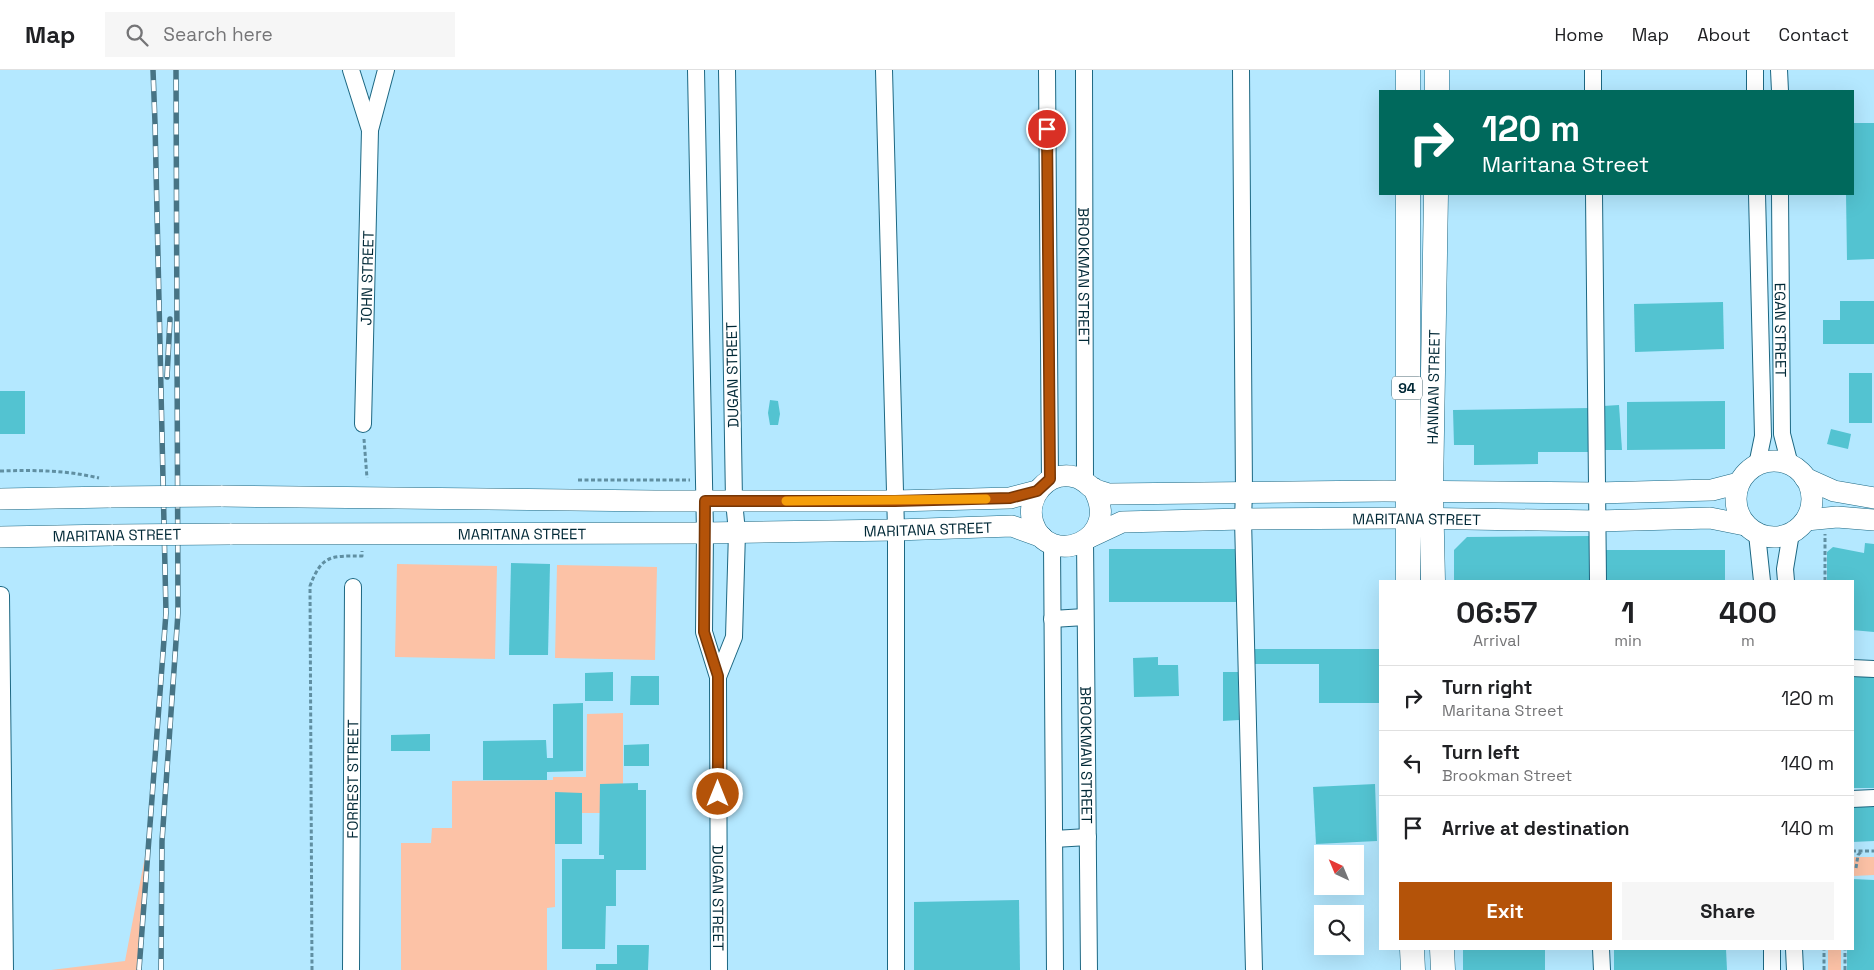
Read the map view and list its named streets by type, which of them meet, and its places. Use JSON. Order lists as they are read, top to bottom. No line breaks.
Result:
{"streets":{"highway":["94","HANNAN STREET"],"main road":["MARITANA STREET"],"street":["BROOKMAN STREET","JOHN STREET","EGAN STREET","DUGAN STREET","FORREST STREET"]},"crossings":[["BROOKMAN STREET","MARITANA STREET"],["EGAN STREET","MARITANA STREET"],["DUGAN STREET","MARITANA STREET"],["HANNAN STREET","MARITANA STREET"]],"north":"top left","page":{"header":"Map","search":"Search here","nav":["Home","Map","About","Contact"],"turn":["120 m","Maritana Street"],"eta":["06:57","Arrival","1","min","400","m"],"list":[{"name":"Turn right","note":"Maritana Street","value":"120 m"},{"name":"Turn left","note":"Brookman Street","value":"140 m"},{"name":"Arrive at destination","value":"140 m"}],"buttons":["Exit","Share"]}}
